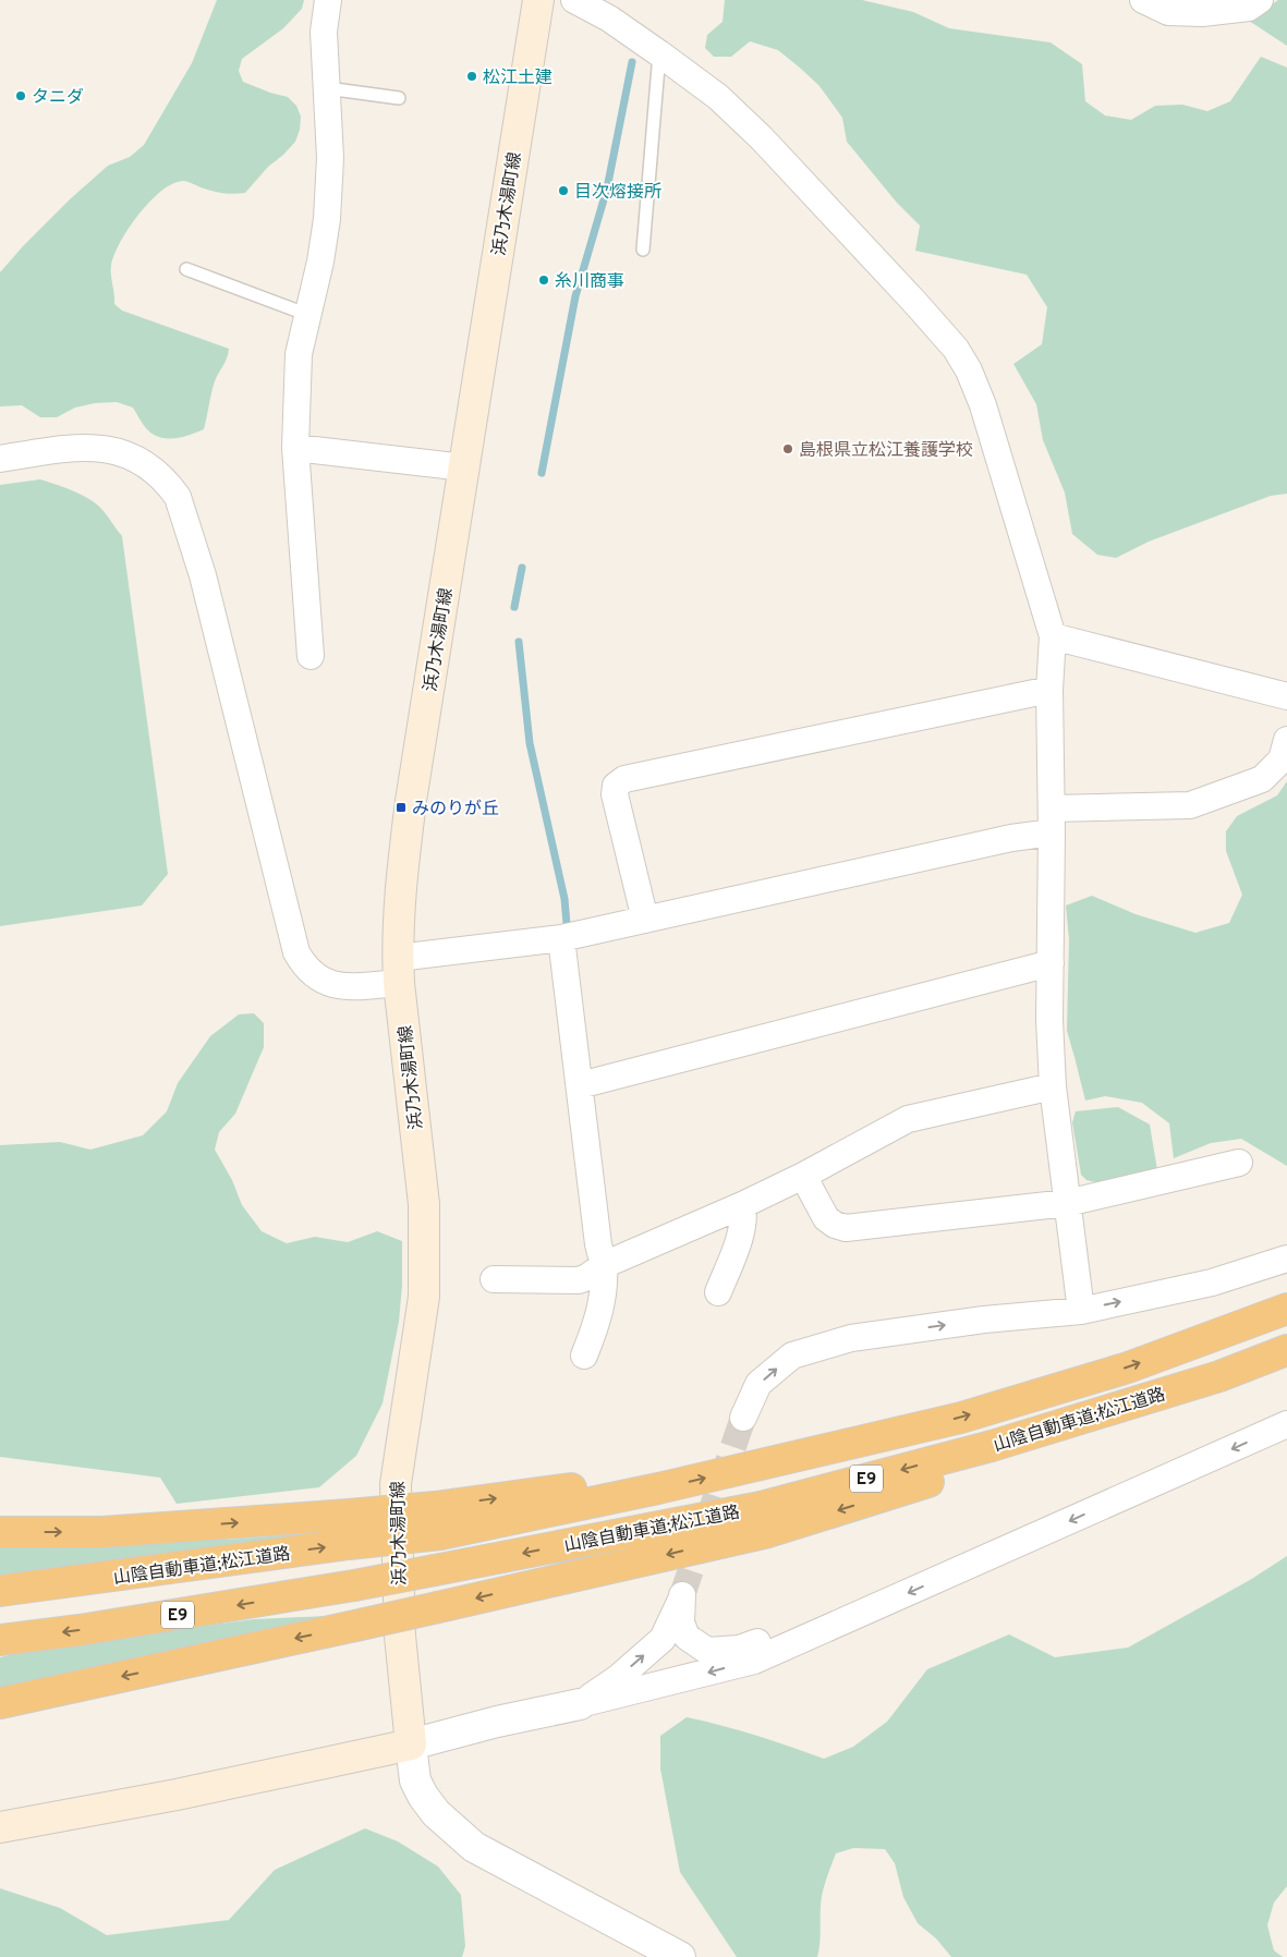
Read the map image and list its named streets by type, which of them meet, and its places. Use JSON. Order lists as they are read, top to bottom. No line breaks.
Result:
{"streets":{"highway":["山陰自動車道;松江道路","E9"],"main road":["浜乃木湯町線"]},"places":{"other":["松江土建","タニダ","目次熔接所","糸川商事","島根県立松江養護学校"],"transit":["みのりが丘"]}}
